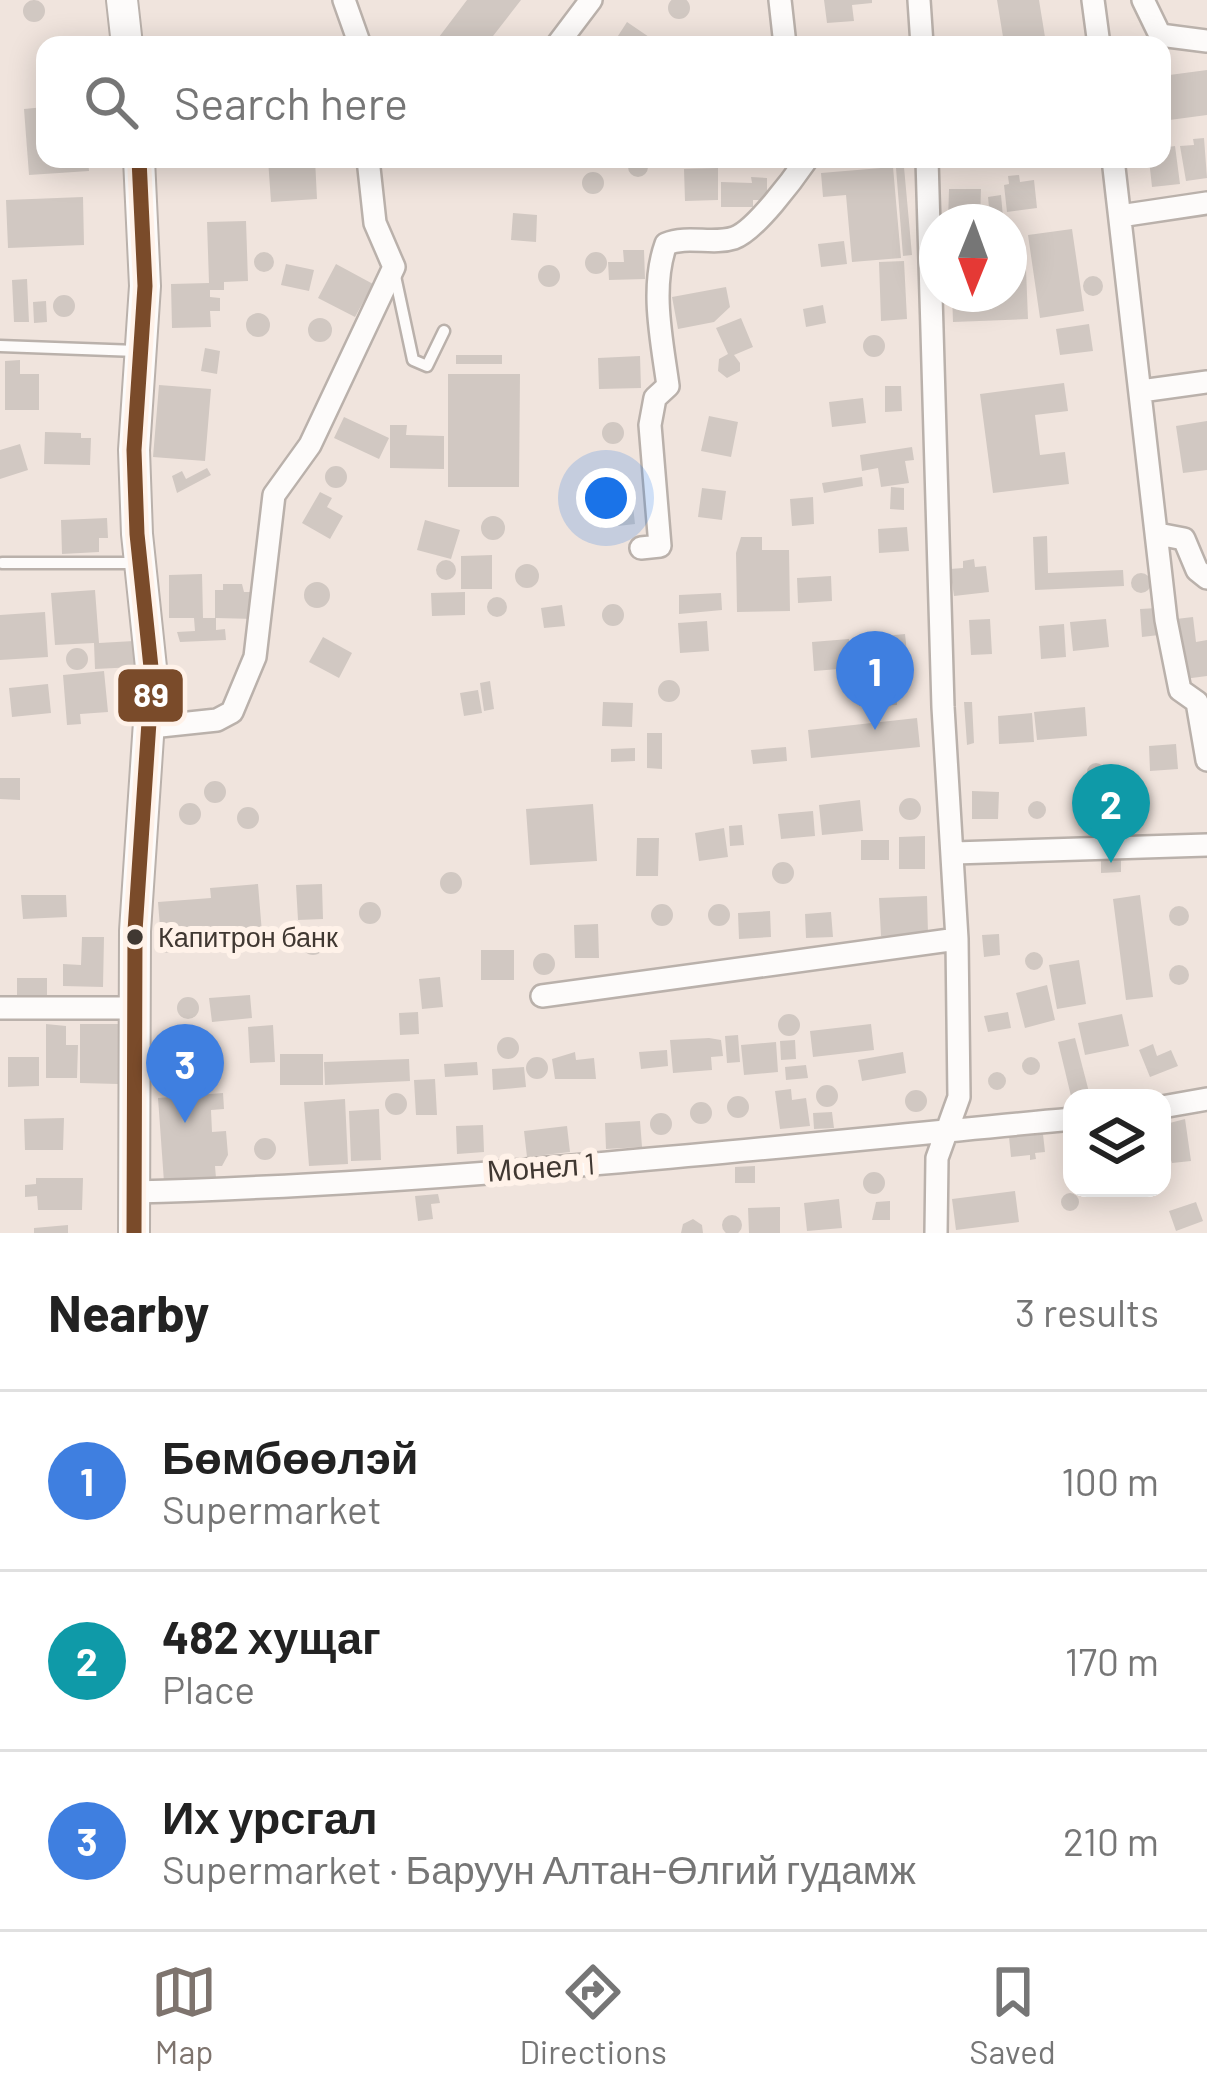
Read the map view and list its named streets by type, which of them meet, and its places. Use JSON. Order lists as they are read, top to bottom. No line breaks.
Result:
{"streets":{"street":["Монел 1"]},"places":["Капитрон банк"],"lines":["transit line 89"],"north":"bottom","page":{"search":"Search here","pins":["1","2","3"],"heading":["Nearby","3 results"],"list":[{"mark":"1","name":"Бөмбөөлэй","note":"Supermarket","value":"100 m"},{"mark":"2","name":"482 хущаг","note":"Place","value":"170 m"},{"mark":"3","name":"Их урсгал","note":"Supermarket · Баруун Алтан-Өлгий гудамж","value":"210 m"}],"nav":["Map","Directions","Saved"]}}
